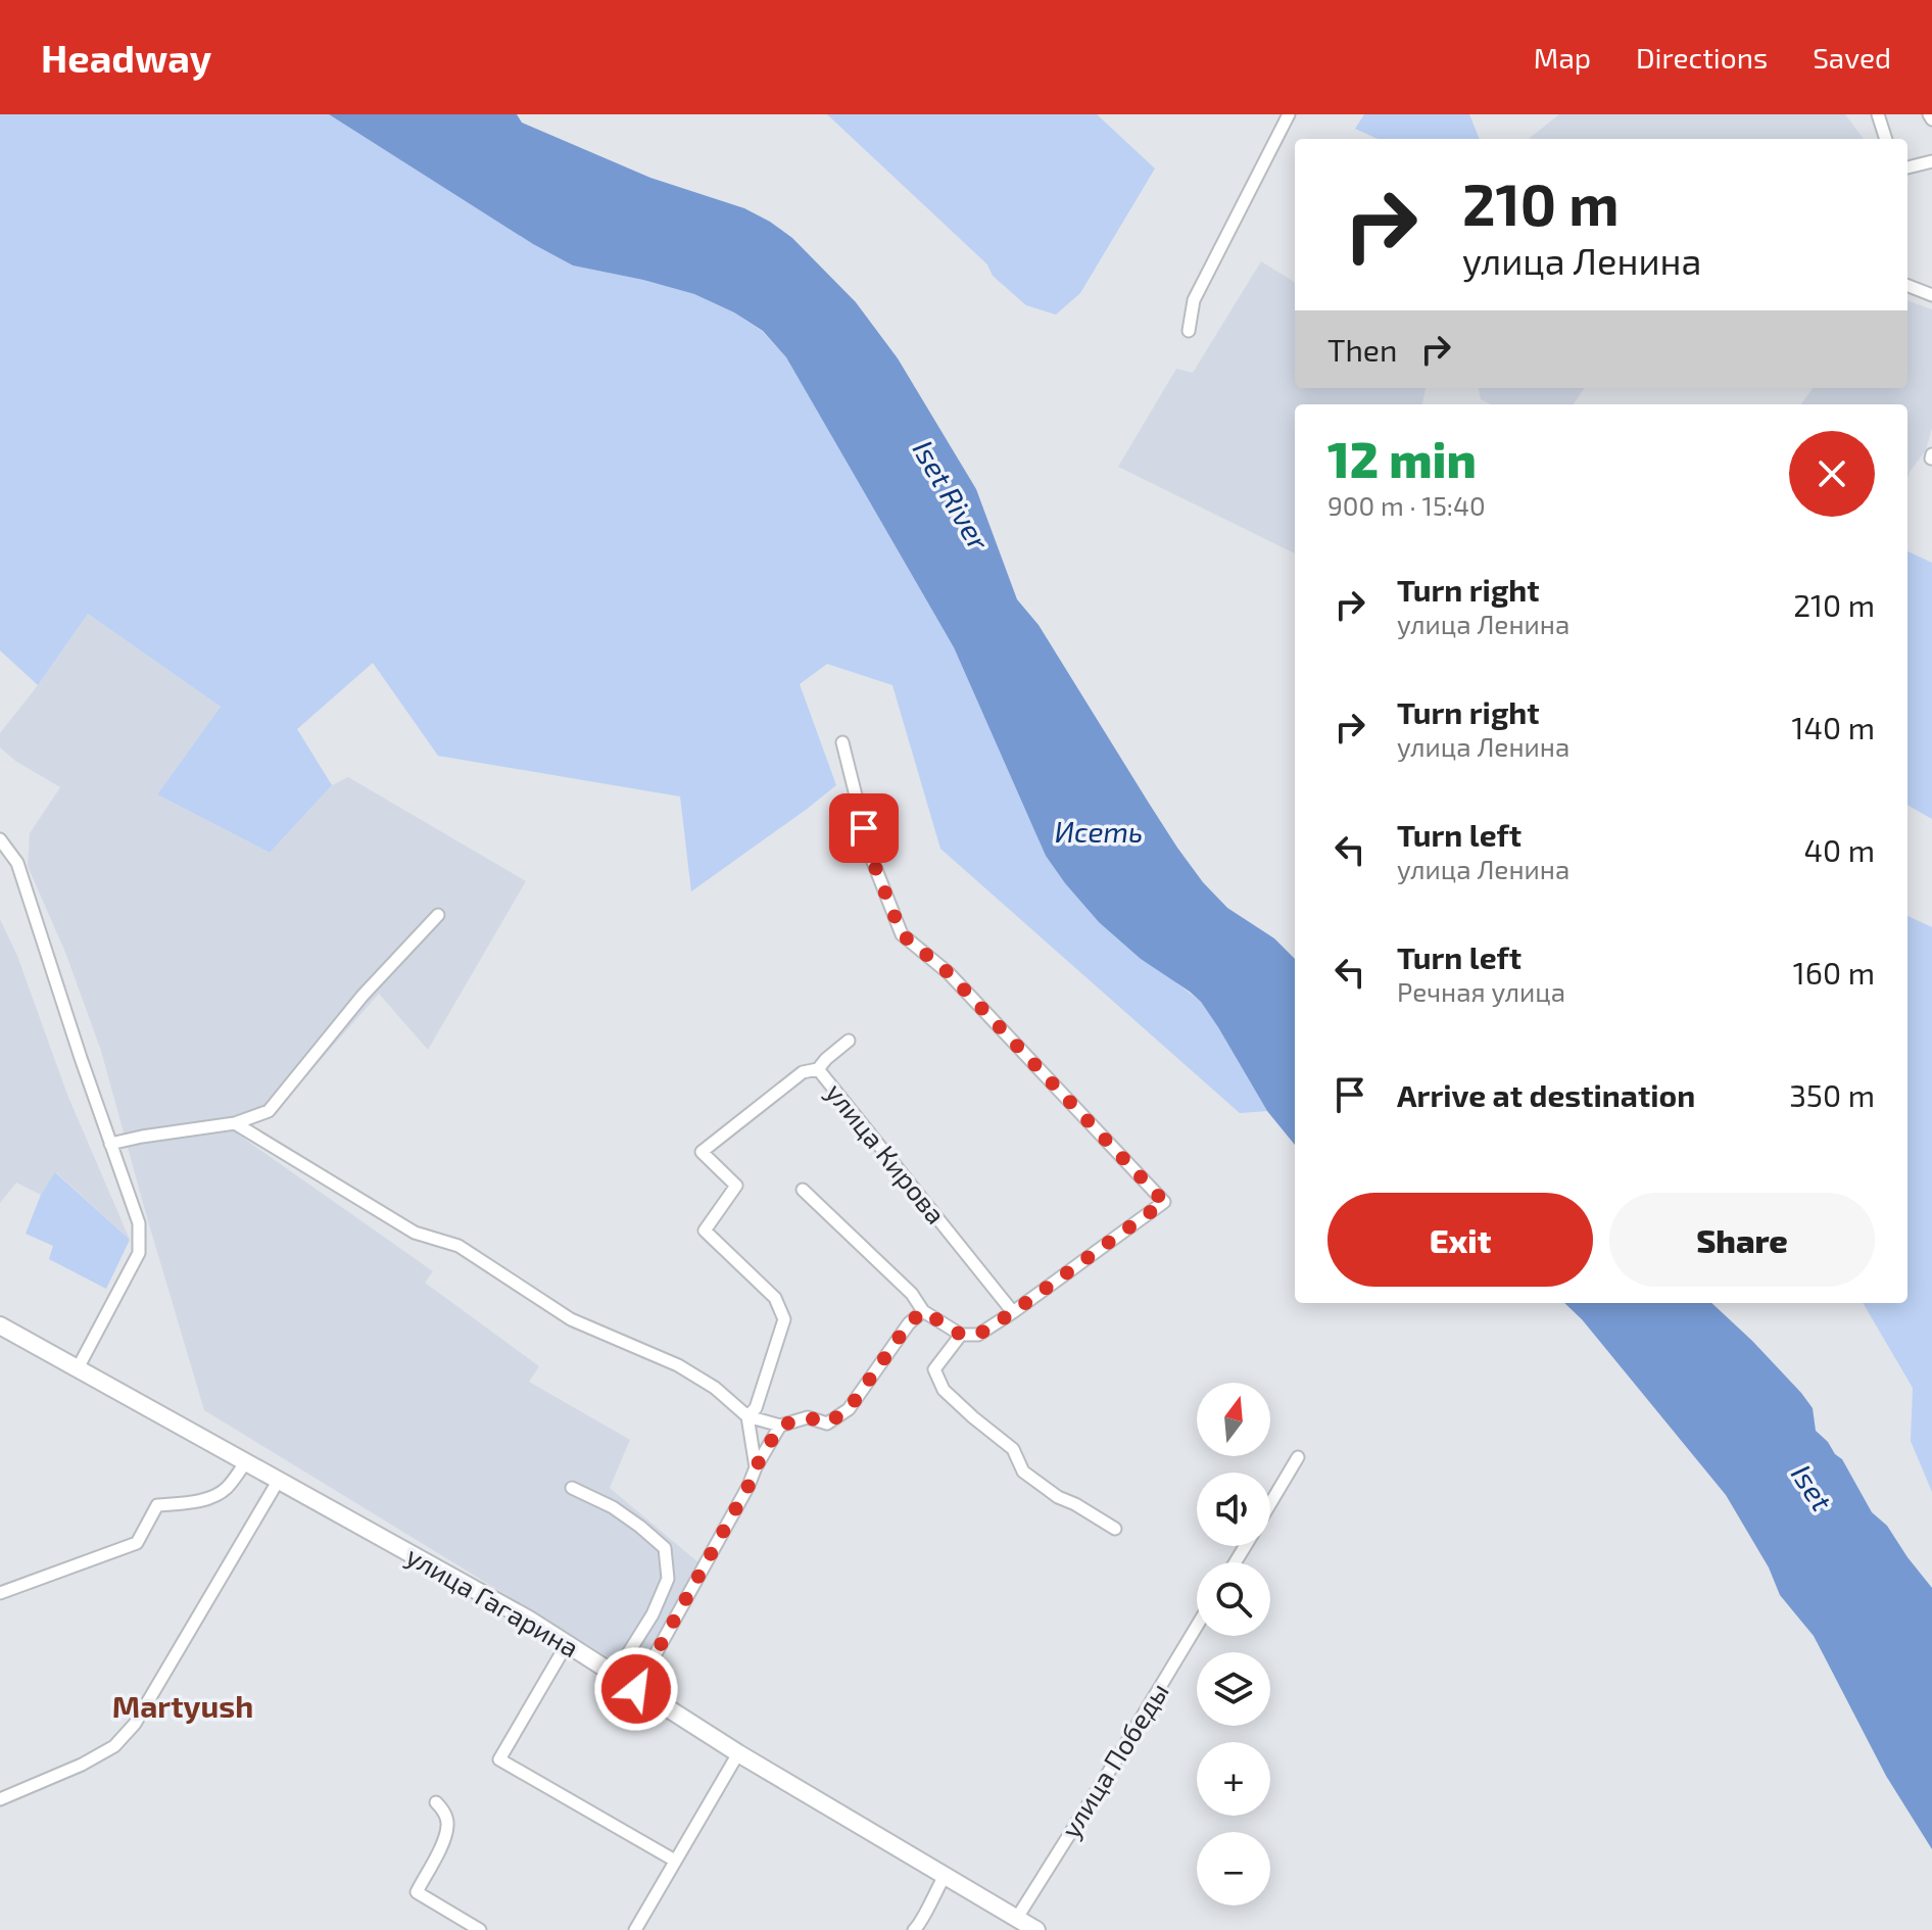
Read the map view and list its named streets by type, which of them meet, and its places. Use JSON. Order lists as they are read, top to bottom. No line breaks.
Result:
{"streets":{"main road":["улица Гагарина"],"street":["улица Кирова","улица Победы"]},"crossings":[["улица Гагарина","улица Победы"]],"districts":["Martyush"],"water":["Iset River","Исеть","Iset"],"north":"top","page":{"header":"Headway","nav":["Map","Directions","Saved"],"turn":["210 m","улица Ленина"],"then":"Then","heading":["12 min","900 m · 15:40"],"list":[{"name":"Turn right","note":"улица Ленина","value":"210 m"},{"name":"Turn right","note":"улица Ленина","value":"140 m"},{"name":"Turn left","note":"улица Ленина","value":"40 m"},{"name":"Turn left","note":"Речная улица","value":"160 m"},{"name":"Arrive at destination","value":"350 m"}],"buttons":["Exit","Share"],"map_buttons":["+","−"]}}
